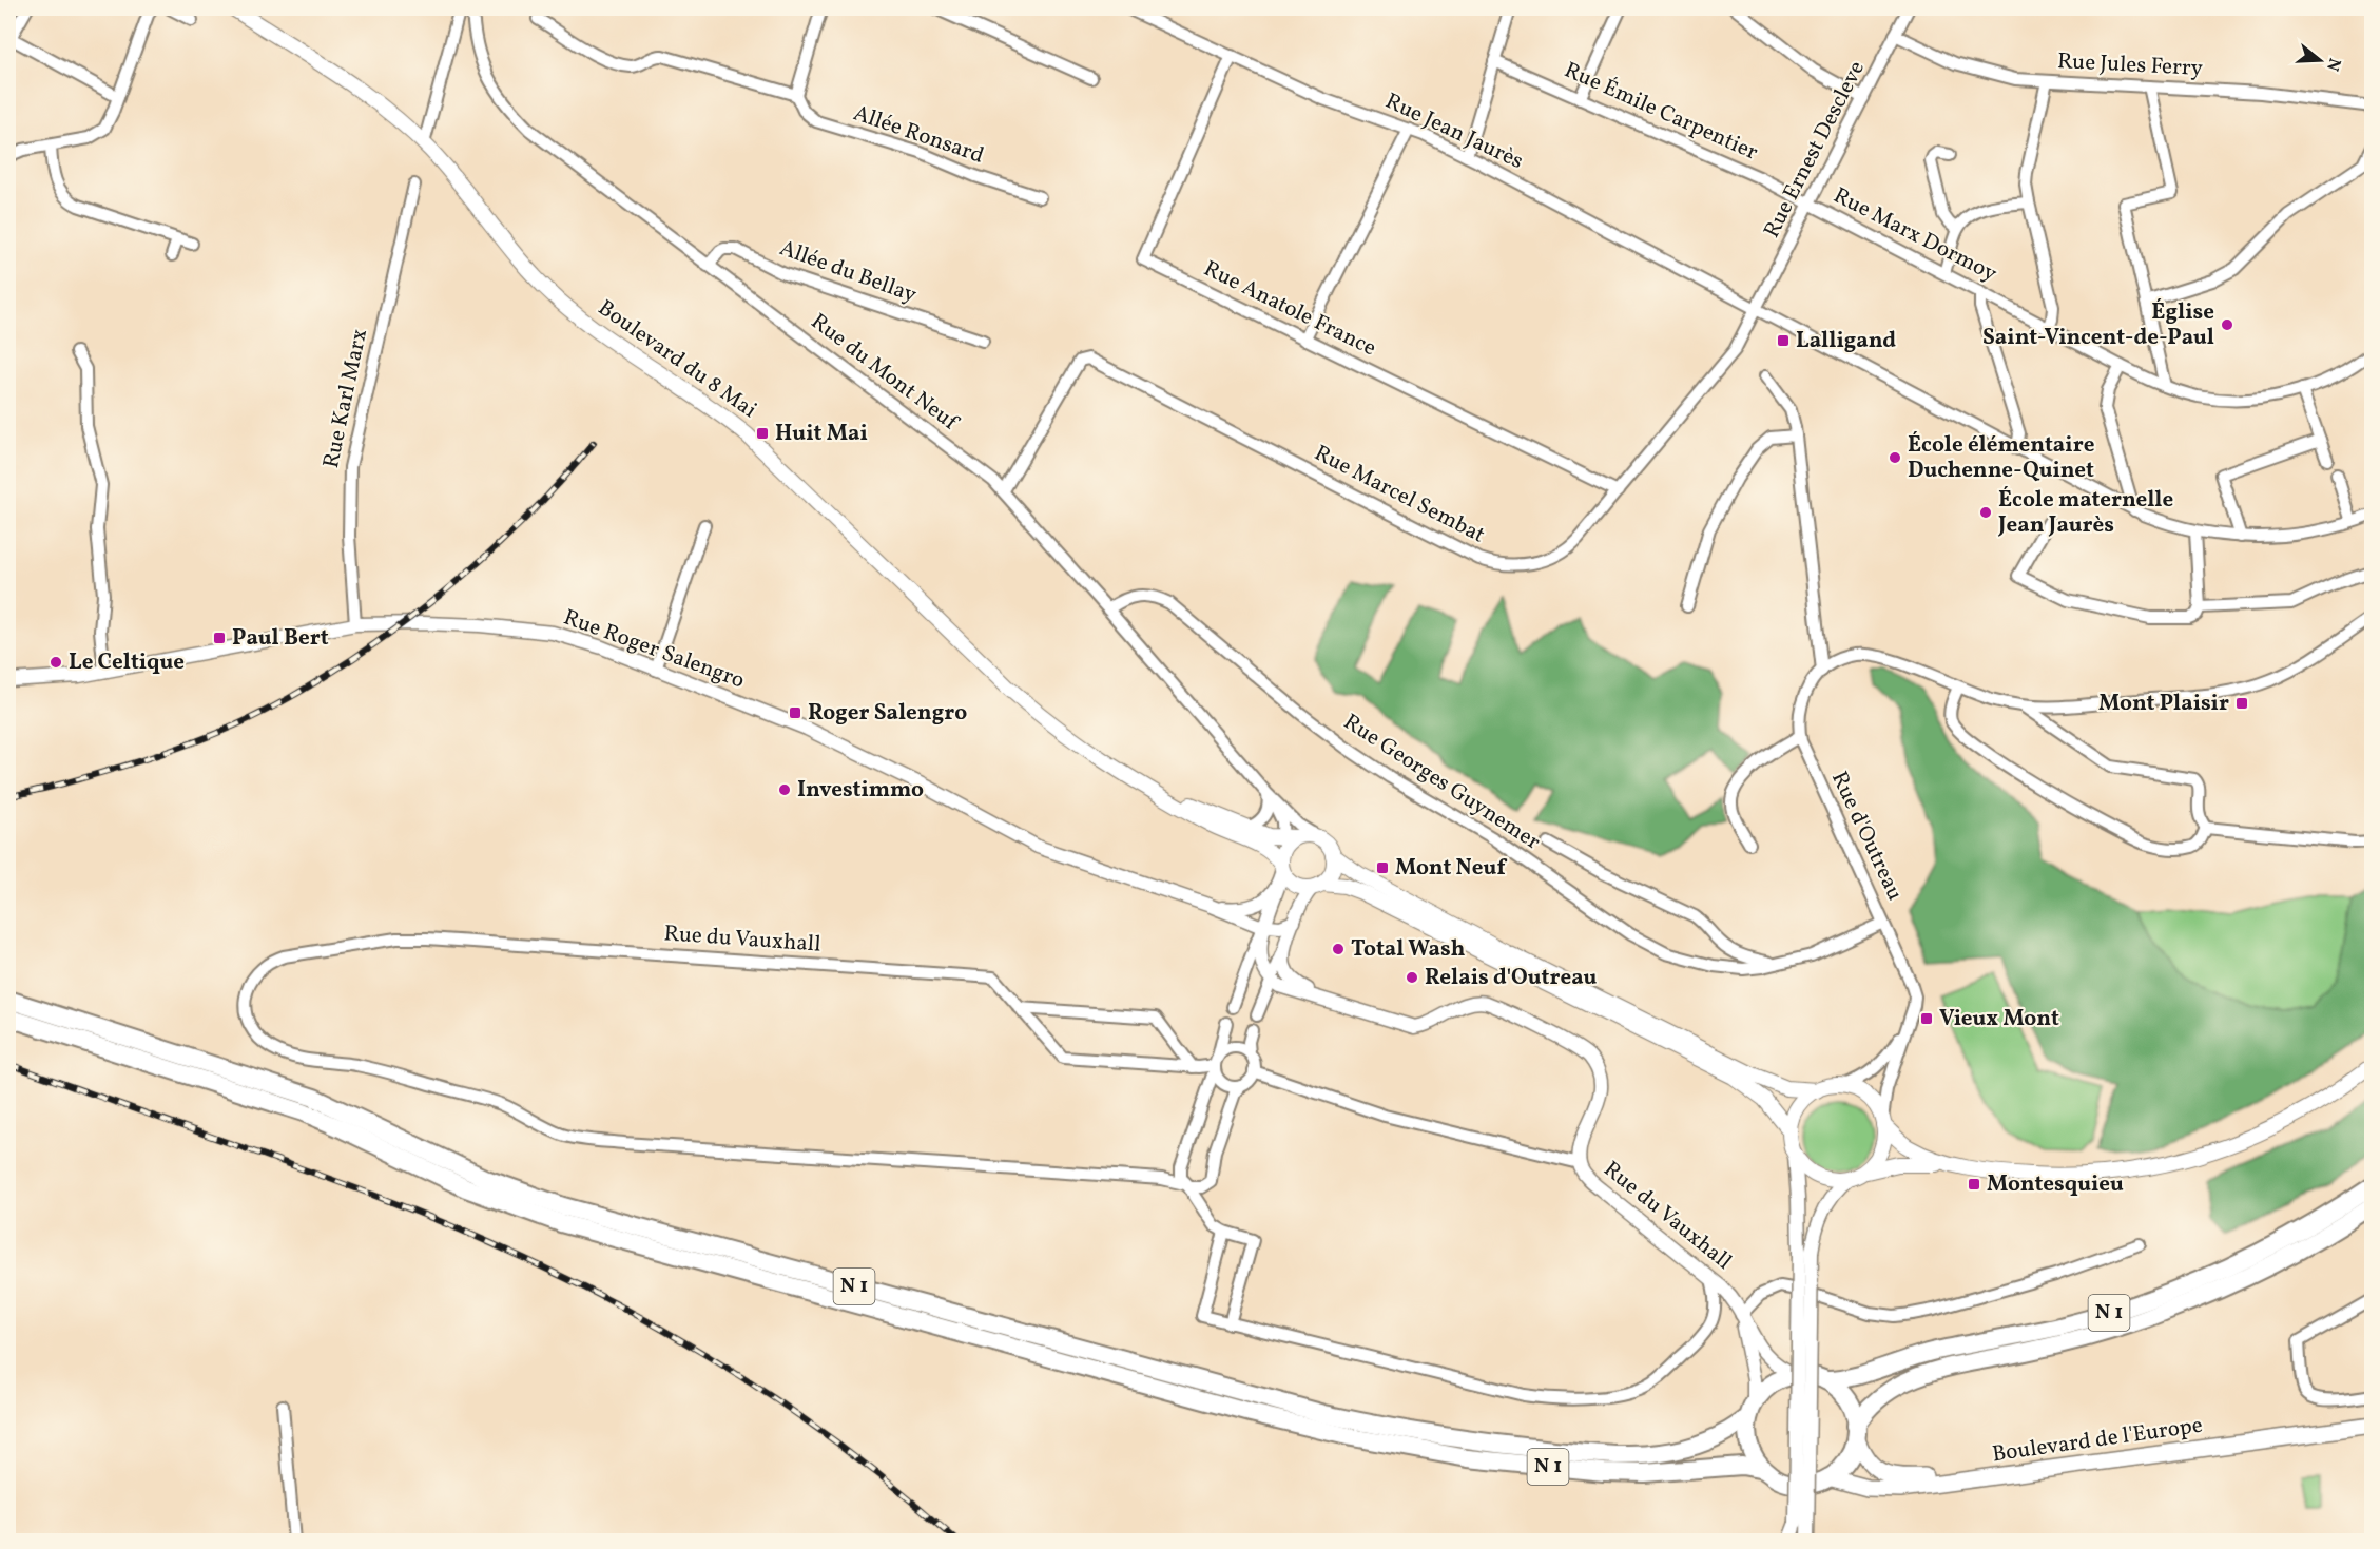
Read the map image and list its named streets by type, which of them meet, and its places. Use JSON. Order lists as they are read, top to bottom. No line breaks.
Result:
{"streets":{"highway":["N 1"],"main road":["Boulevard du 8 Mai","Boulevard de l'Europe"],"street":["Rue Jules Ferry","Rue Émile Carpentier","Rue Jean Jaurès","Allée Ronsard","Rue Ernest Descleve","Rue Marx Dormoy","Allée du Bellay","Rue Anatole France","Rue du Mont Neuf","Rue Karl Marx","Rue Marcel Sembat","Rue Roger Salengro","Rue Georges Guynemer","Rue d'Outreau","Rue du Vauxhall"]},"crossings":[["Rue Jules Ferry","Rue Ernest Descleve"],["Rue Émile Carpentier","Rue Ernest Descleve"],["Rue Émile Carpentier","Rue Marx Dormoy"],["Rue Jean Jaurès","Rue Ernest Descleve"],["Rue Jean Jaurès","Rue Anatole France"],["Rue Jean Jaurès","Rue Marcel Sembat"],["Rue Ernest Descleve","Rue Marx Dormoy"],["Rue Ernest Descleve","Rue Marcel Sembat"],["Allée du Bellay","Rue du Mont Neuf"],["Rue Anatole France","Rue Marcel Sembat"],["Boulevard du 8 Mai","Rue du Mont Neuf"],["Boulevard du 8 Mai","Rue du Vauxhall"],["Rue du Mont Neuf","Rue Marcel Sembat"],["Rue du Mont Neuf","Rue Georges Guynemer"],["Rue du Mont Neuf","Rue du Vauxhall"],["Rue Karl Marx","Rue Roger Salengro"],["Rue Roger Salengro","Rue du Vauxhall"],["Rue Georges Guynemer","Rue d'Outreau"],["Rue du Vauxhall","N 1"],["Rue du Vauxhall","Boulevard de l'Europe"],["N 1","Boulevard de l'Europe"]],"places":{"other":["Église Saint-Vincent-de-Paul","École élémentaire Duchenne-Quinet","École maternelle Jean Jaurès","Le Celtique","Investimmo","Total Wash","Relais d'Outreau"],"transit":["Lalligand","Huit Mai","Paul Bert","Mont Plaisir","Roger Salengro","Mont Neuf","Vieux Mont","Montesquieu"]},"north":"right"}
